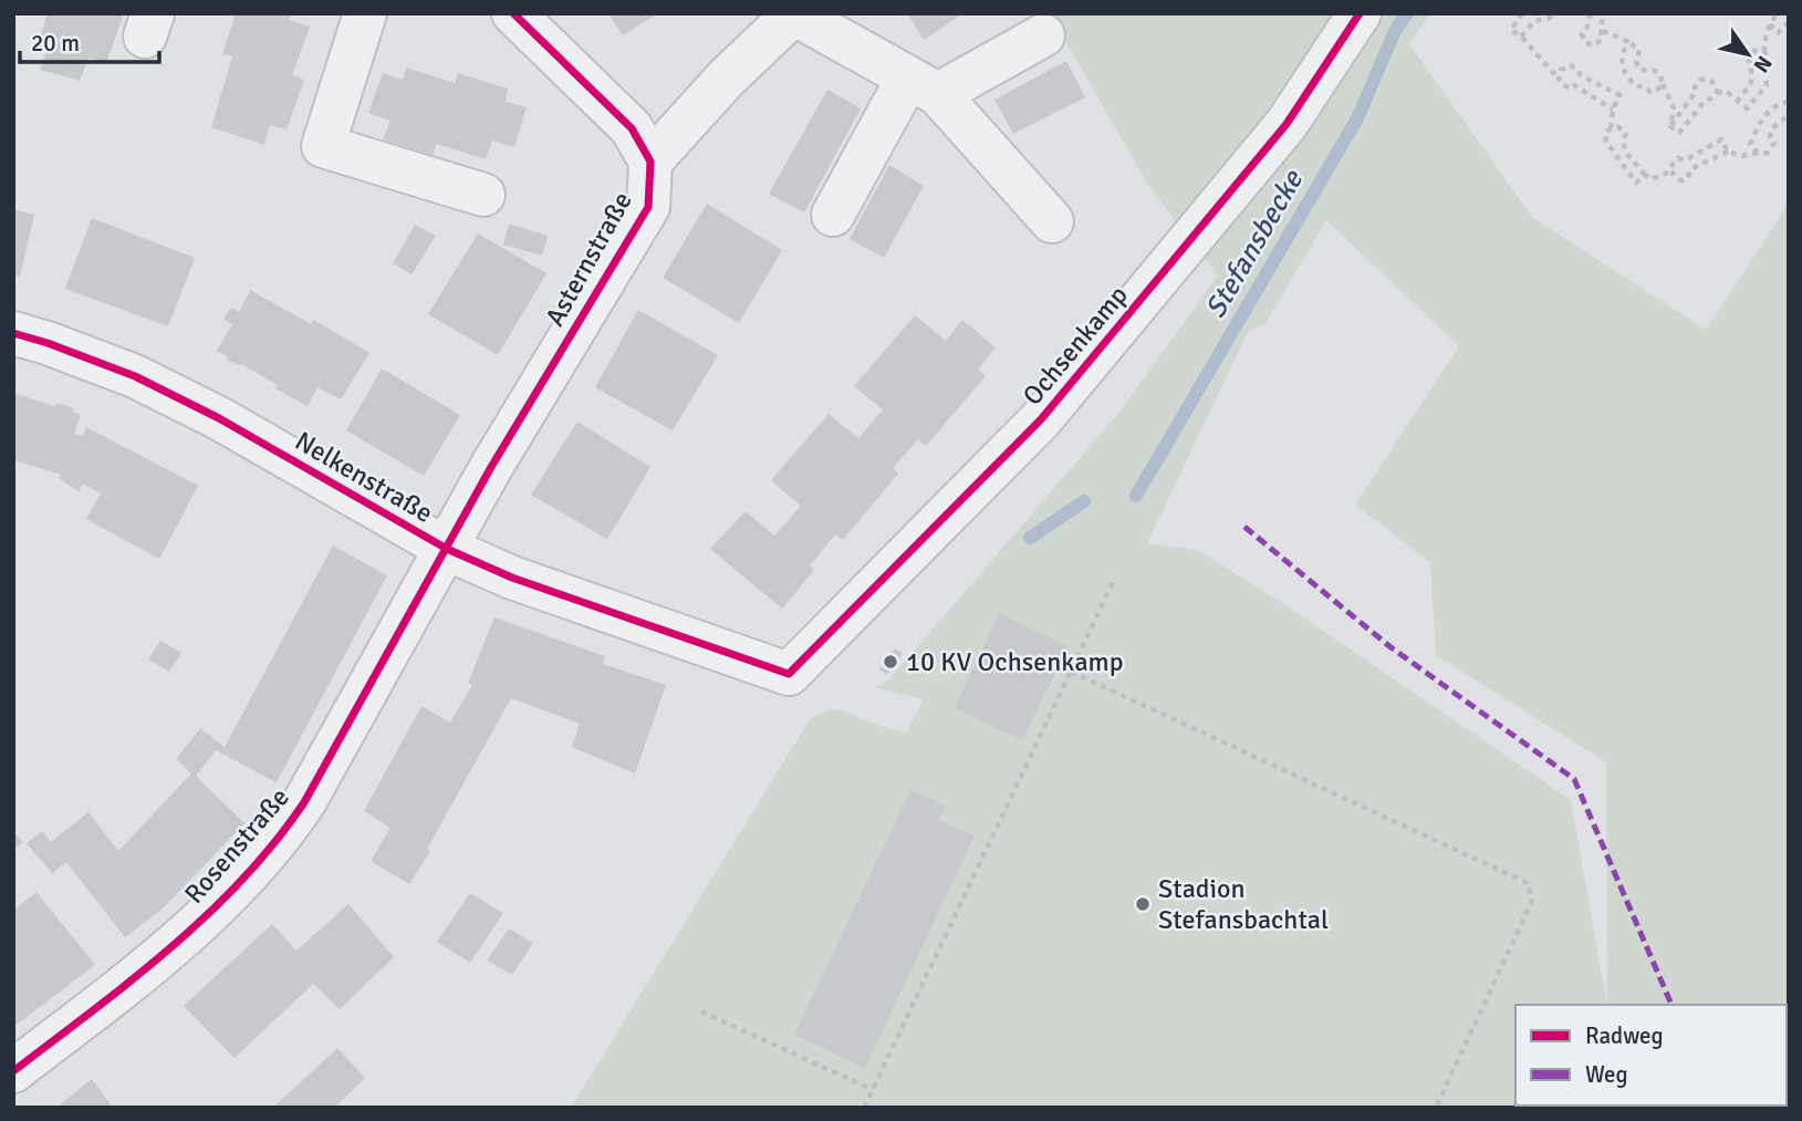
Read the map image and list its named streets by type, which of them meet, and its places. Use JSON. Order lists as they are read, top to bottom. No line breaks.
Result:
{"streets":{"street":["Asternstraße","Ochsenkamp","Nelkenstraße","Rosenstraße"]},"crossings":[["Asternstraße","Nelkenstraße"],["Asternstraße","Rosenstraße"],["Ochsenkamp","Nelkenstraße"],["Nelkenstraße","Rosenstraße"]],"water":["Stefansbecke"],"places":["10 KV Ochsenkamp","Stadion Stefansbachtal"],"legend":["Radweg","Weg"],"scale_bar":"20 m","north":"bottom right"}
